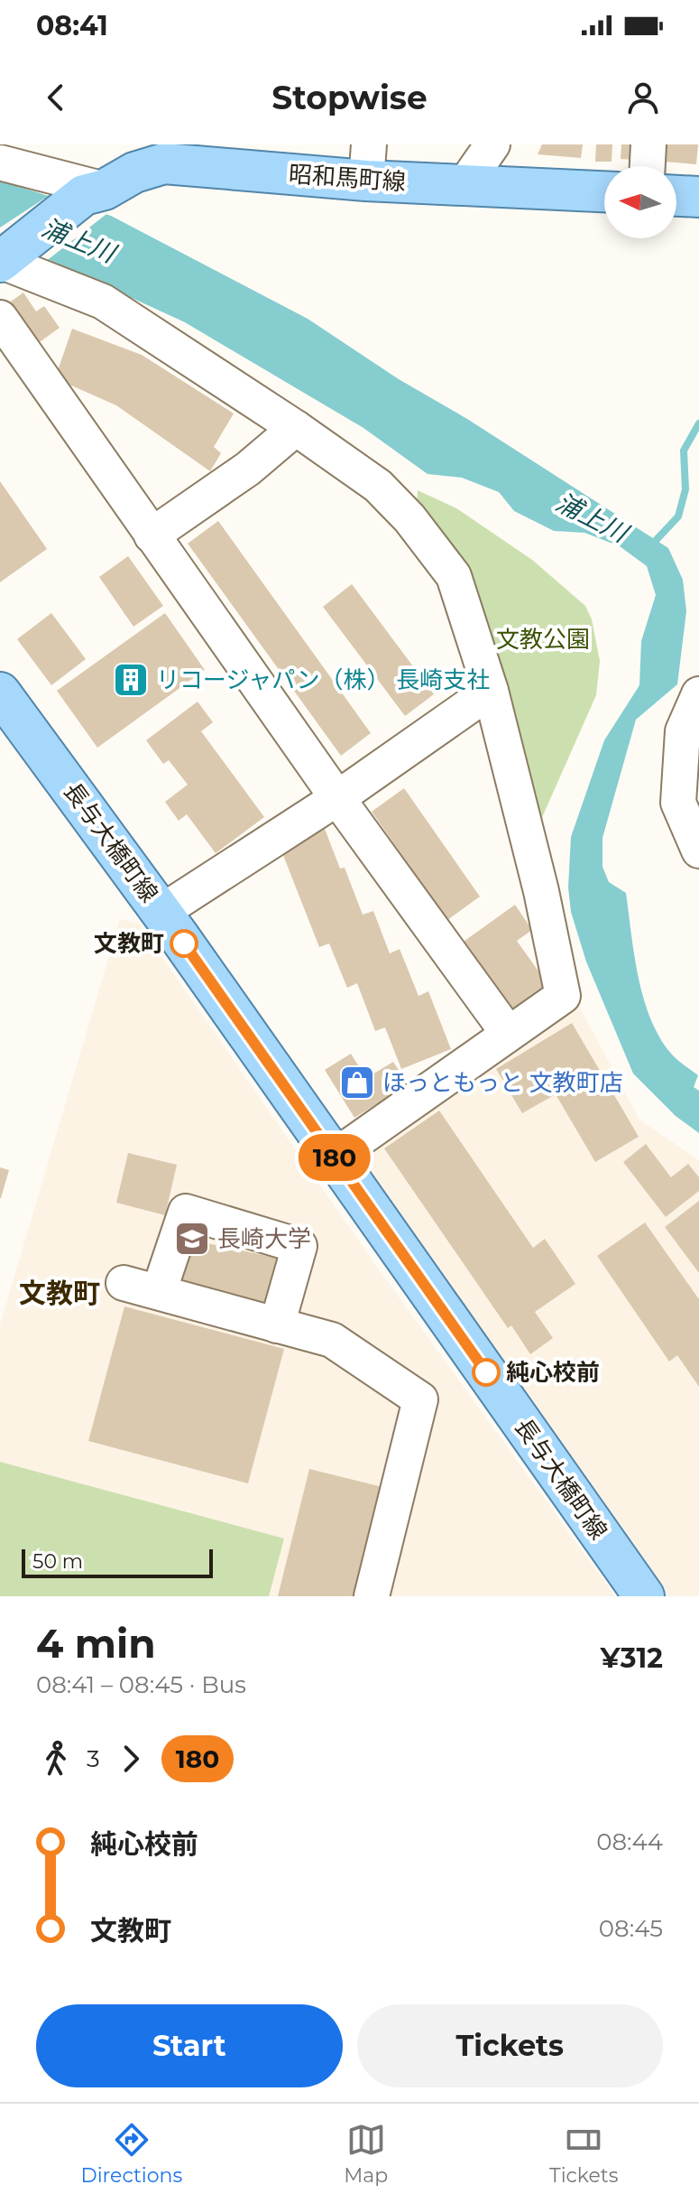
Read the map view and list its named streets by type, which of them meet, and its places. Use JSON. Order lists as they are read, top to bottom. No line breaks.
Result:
{"streets":{"main road":["昭和馬町線","長与大橋町線"]},"districts":["文教町"],"water":["浦上川"],"parks":["文教公園"],"places":{"building":["リコージャパン（株） 長崎支社"],"other":["文教町","純心校前"],"shop":["ほっともっと 文教町店"],"school or university":["長崎大学"]},"lines":["bus line 180"],"scale_bar":"50 m","north":"left","page":{"status":"08:41","header":"Stopwise","on_map":"180","scale":"50 m","heading":["4 min","08:41 – 08:45 · Bus","¥312"],"legs":["3","180"],"list":[{"name":"純心校前","value":"08:44"},{"name":"文教町","value":"08:45"}],"buttons":["Start","Tickets"],"tabs":["Directions","Map","Tickets"]}}
